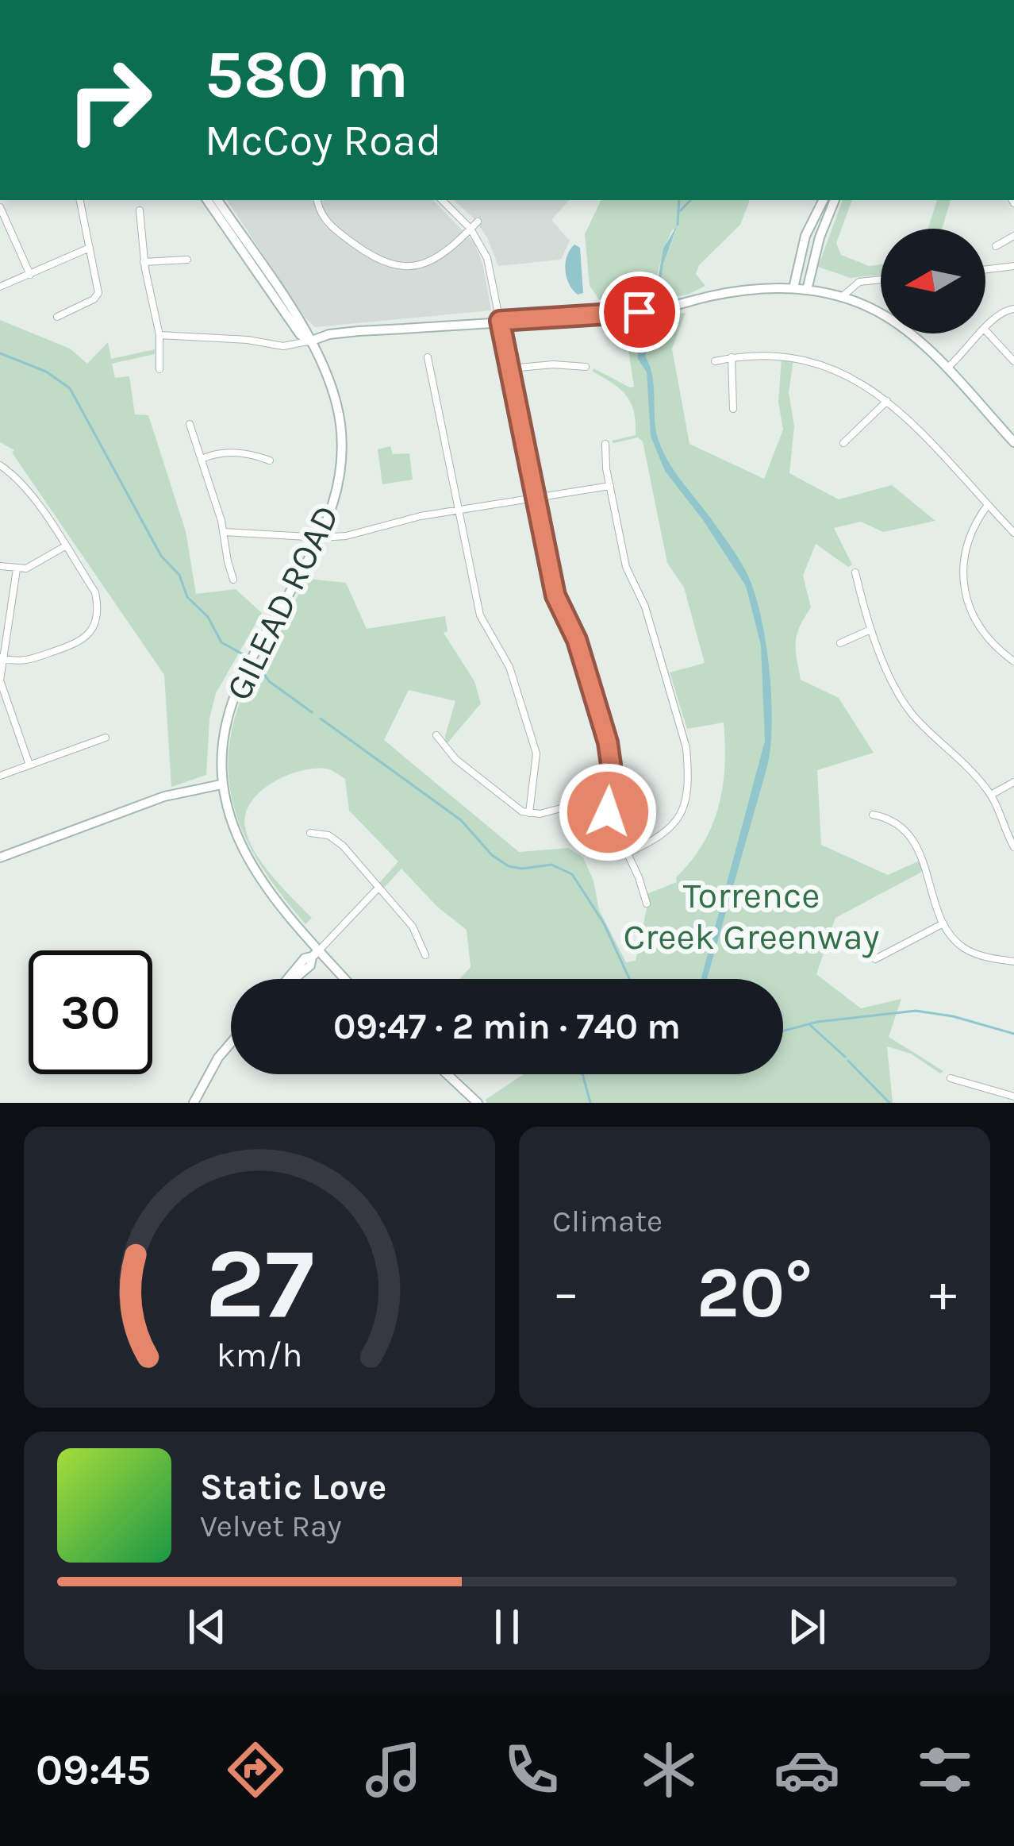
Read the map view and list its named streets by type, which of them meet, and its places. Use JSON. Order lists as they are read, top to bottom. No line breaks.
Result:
{"streets":{"main road":["GILEAD ROAD"]},"parks":["Torrence Creek Greenway"],"north":"left","page":{"turn":["580 m","McCoy Road"],"limit":"30","trip":"09:47 · 2 min · 740 m","tile":"Climate","heat":["−","20°","+"],"song":["Static Love","Velvet Ray"],"tabs":"09:45","gauge":["27","km/h"]}}
